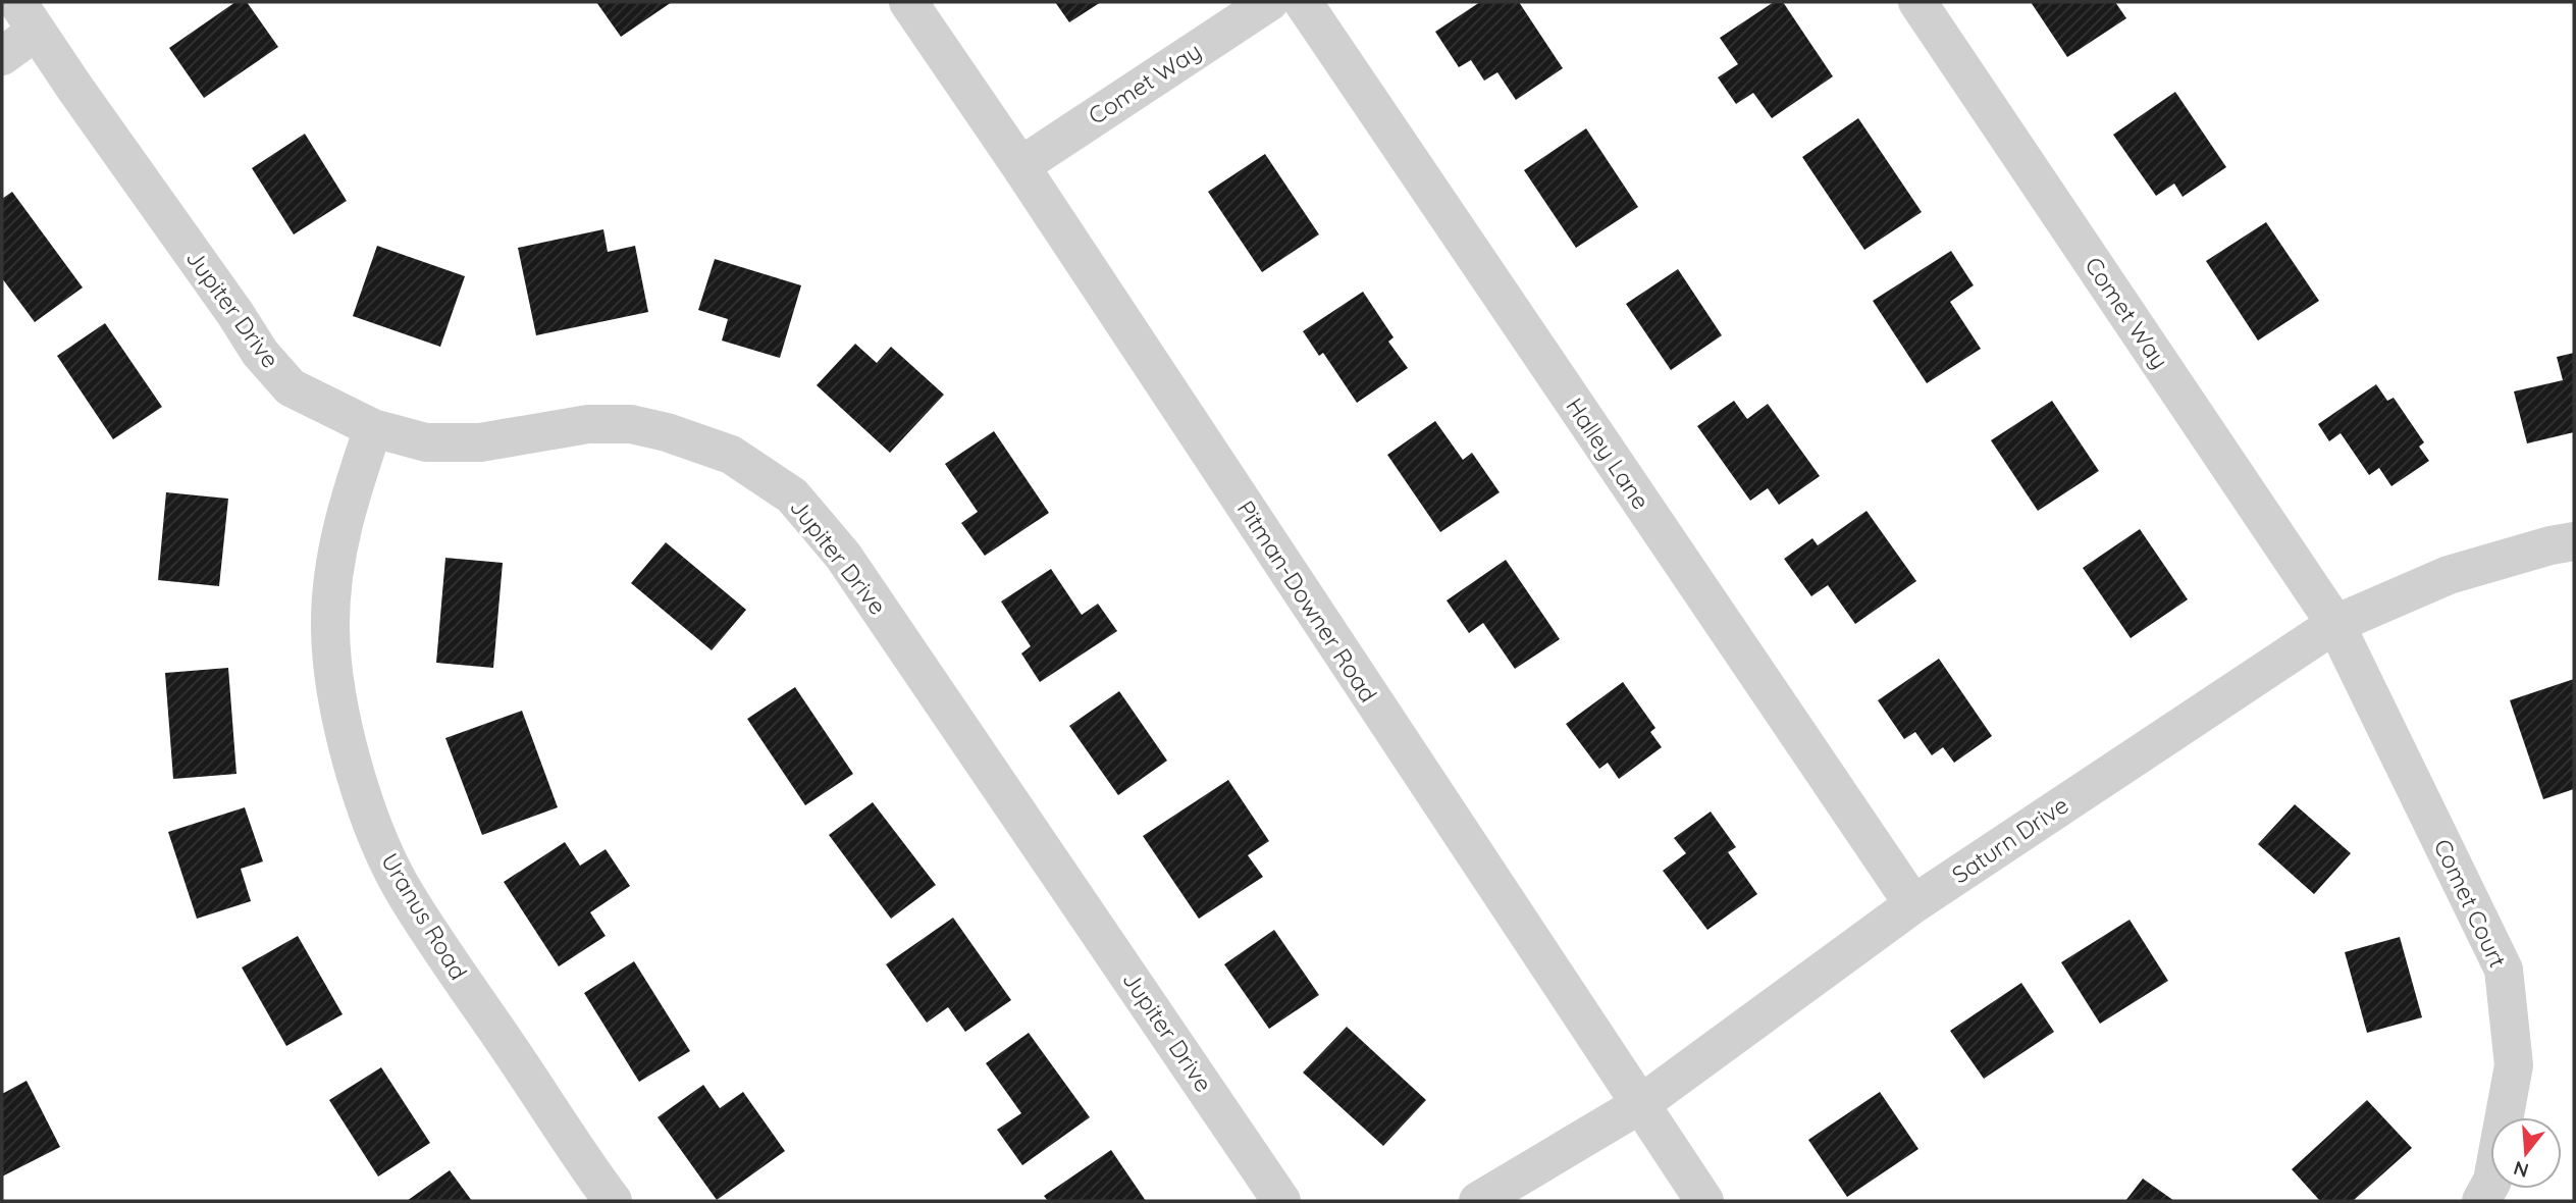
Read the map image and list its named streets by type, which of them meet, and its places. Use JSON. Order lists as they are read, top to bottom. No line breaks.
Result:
{"streets":{"street":["Comet Way","Jupiter Drive","Halley Lane","Pitman-Downer Road","Saturn Drive","Comet Court","Uranus Road"]},"crossings":[["Comet Way","Pitman-Downer Road"],["Comet Way","Saturn Drive"],["Comet Way","Comet Court"],["Jupiter Drive","Uranus Road"],["Halley Lane","Saturn Drive"],["Pitman-Downer Road","Saturn Drive"],["Saturn Drive","Comet Court"]],"north":"bottom"}
